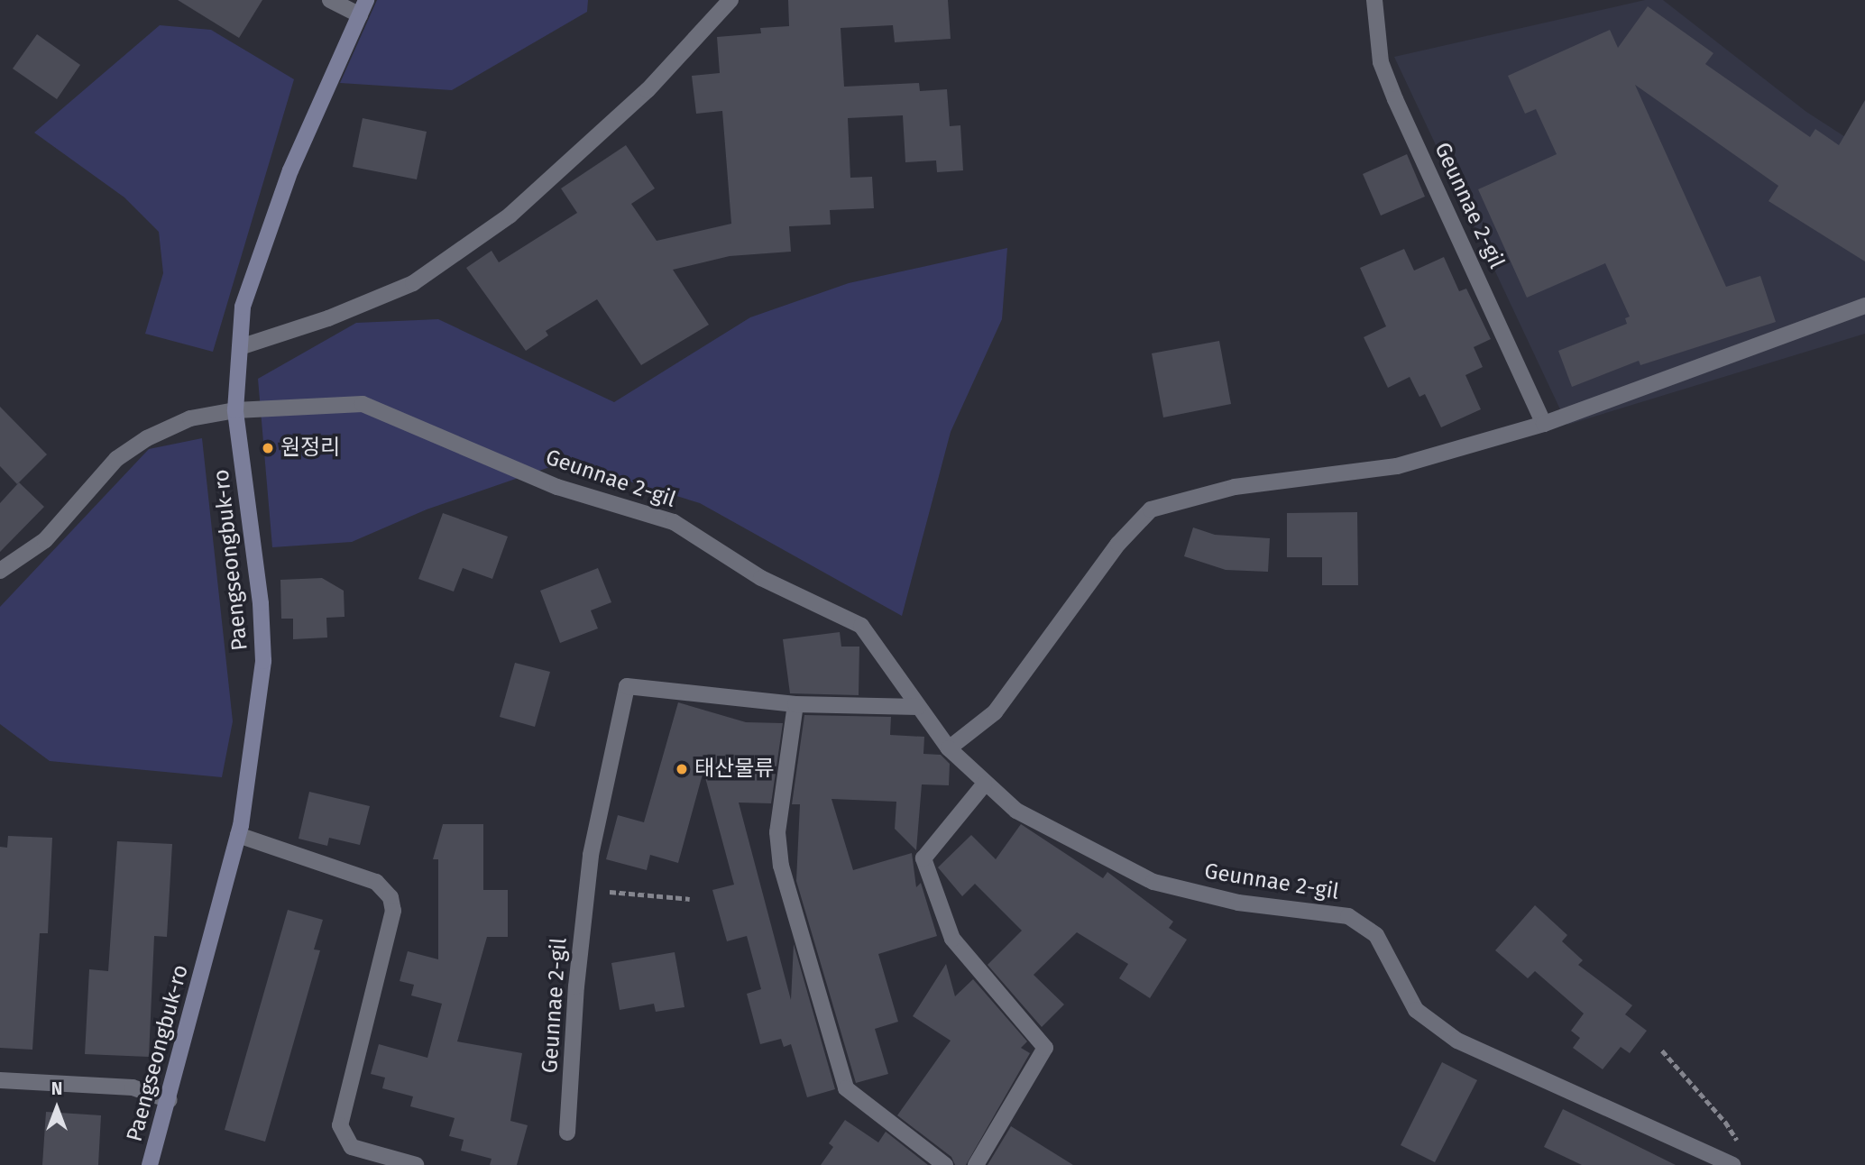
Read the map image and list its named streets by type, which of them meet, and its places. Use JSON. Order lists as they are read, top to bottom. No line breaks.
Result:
{"streets":{"street":["Geunnae 2-gil","Paengseongbuk-ro"]},"crossings":[["Geunnae 2-gil","Paengseongbuk-ro"]],"places":["원정리","태산물류"],"north":"top"}
